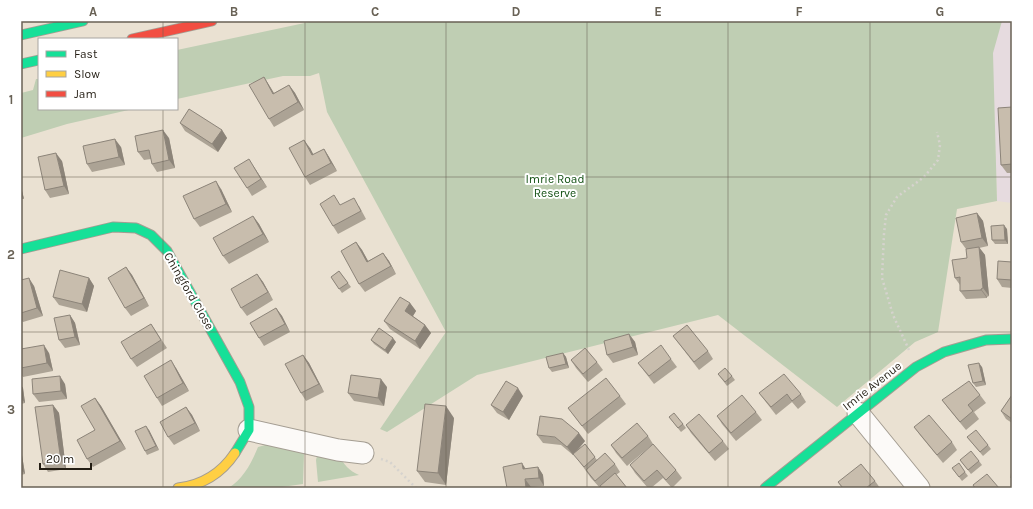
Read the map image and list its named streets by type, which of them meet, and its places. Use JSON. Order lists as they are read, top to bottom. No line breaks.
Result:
{"streets":{"main road":["Chingford Close","Imrie Avenue"]},"parks":["Imrie Road Reserve"],"legend":["Fast","Slow","Jam"],"scale_bar":"20 m","grid":{"columns":["A","B","C","D","E","F","G"],"rows":["1","2","3"]}}
